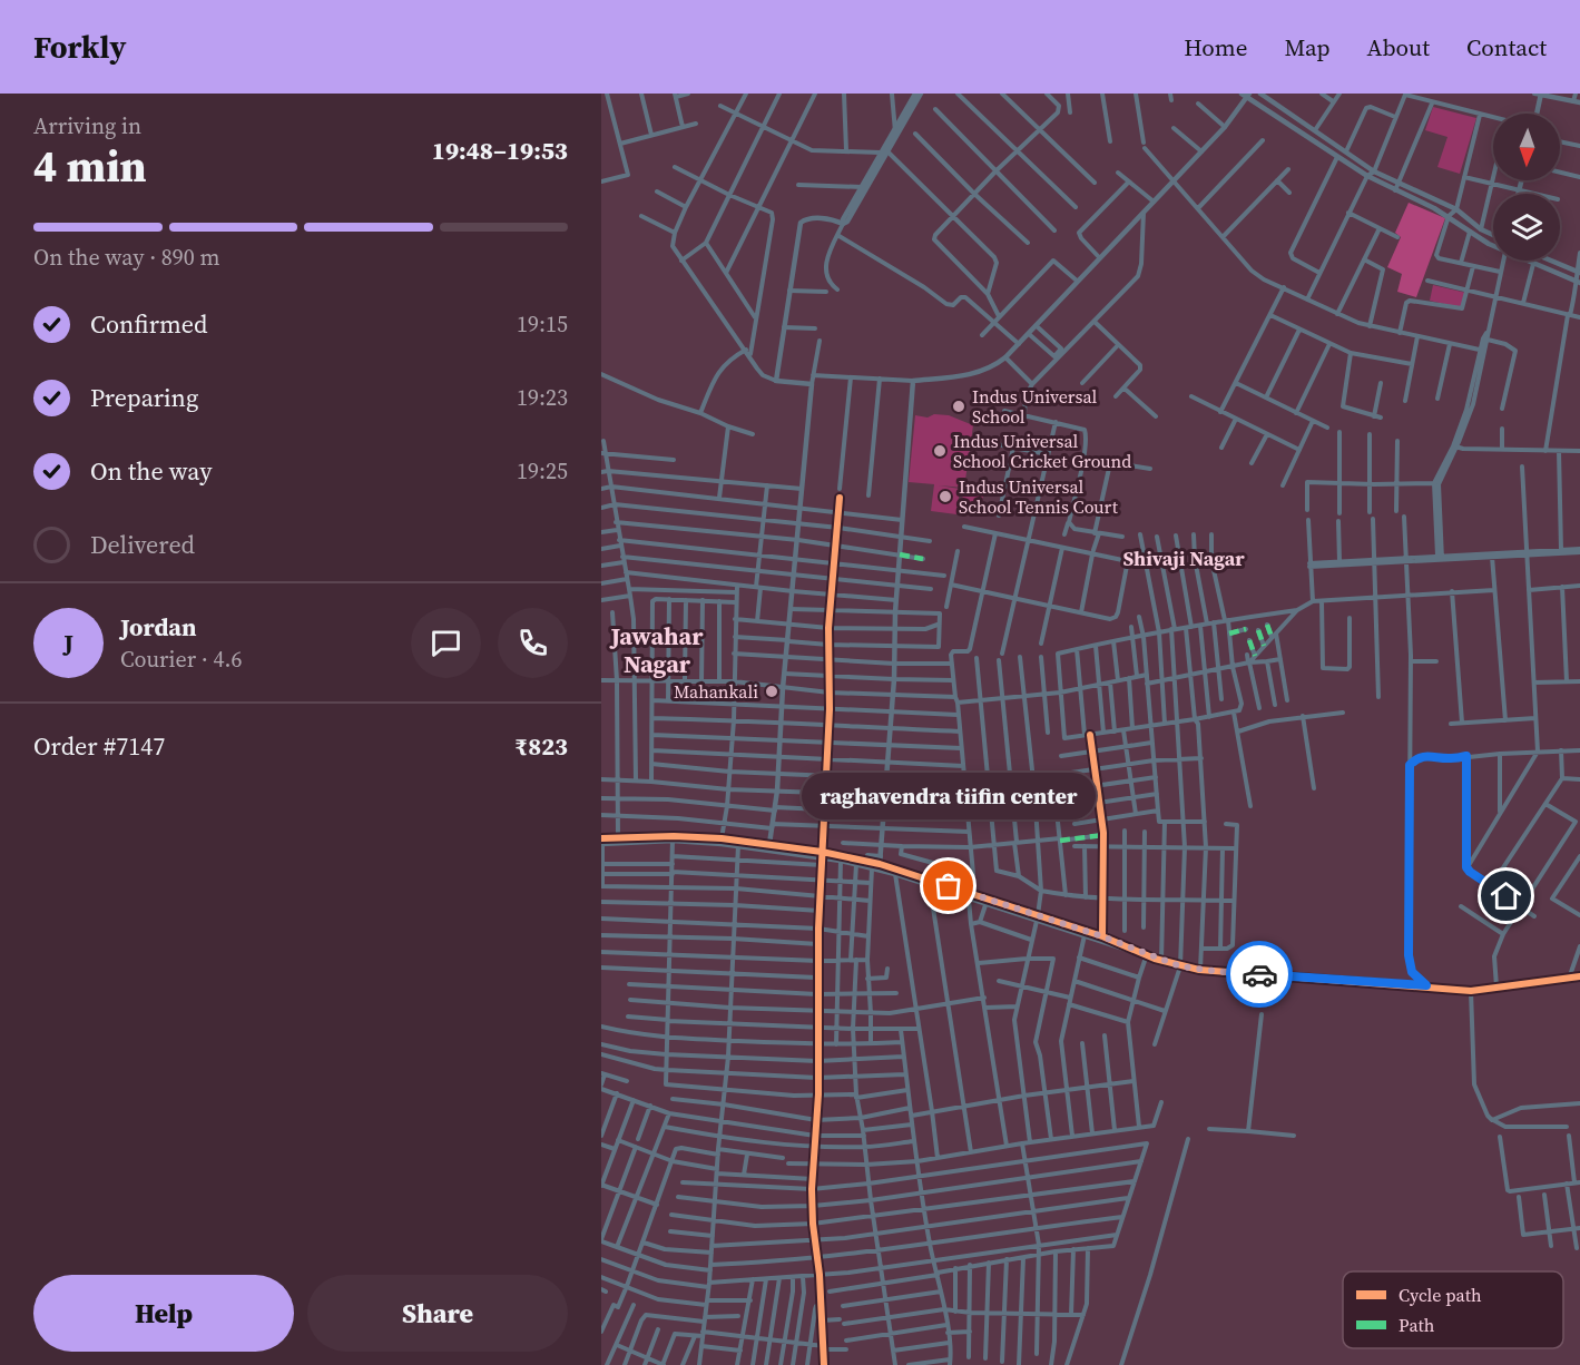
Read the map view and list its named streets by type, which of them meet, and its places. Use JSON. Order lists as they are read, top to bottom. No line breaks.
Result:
{"districts":["Shivaji Nagar","Jawahar Nagar"],"places":["Indus Universal School","Indus Universal School Cricket Ground","Indus Universal School Tennis Court","Mahankali","raghavendra tiifin center"],"legend":["Cycle path","Path"],"north":"bottom","page":{"header":"Forkly","nav":["Home","Map","About","Contact"],"heading":["4 min","Arriving in","19:48–19:53"],"panel":["Jordan","Courier · 4.6","Order #7147","₹823"],"bar":"On the way · 890 m","list":[["Confirmed","19:15"],["Preparing","19:23"],["On the way","19:25"],"Delivered"],"round":"J","bubble":"raghavendra tiifin center","buttons":["Help","Share"]}}
